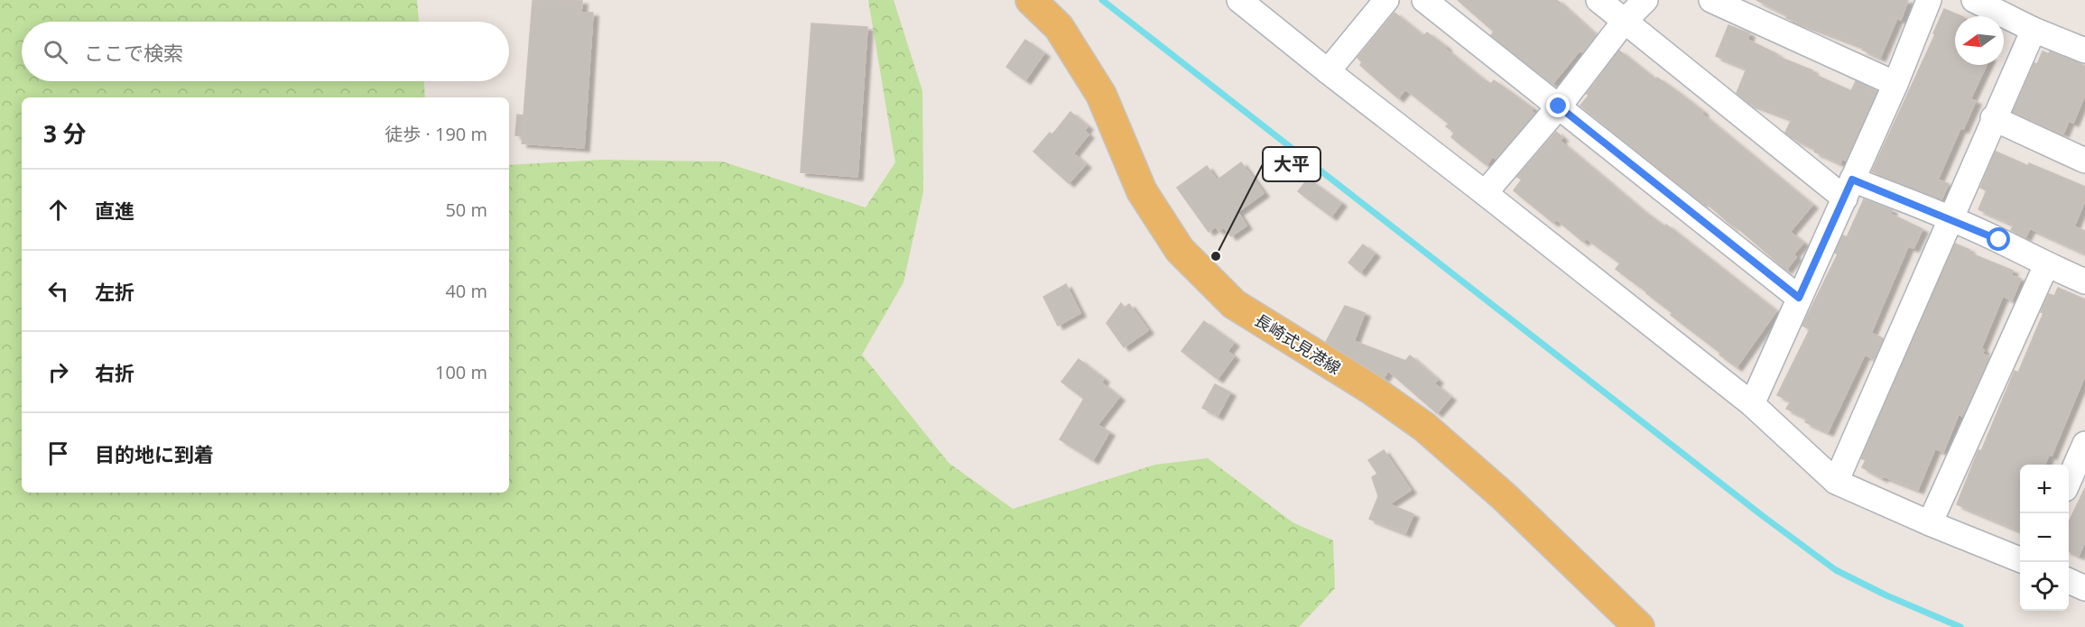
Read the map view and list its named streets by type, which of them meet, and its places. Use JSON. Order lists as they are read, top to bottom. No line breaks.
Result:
{"streets":{"main road":["長崎式見港線"]},"places":["大平"],"north":"left","page":{"search":"ここで検索","heading":["3 分","徒歩 · 190 m"],"list":[["直進","50 m"],["左折","40 m"],["右折","100 m"],"目的地に到着"],"map_buttons":["+","−"]}}
